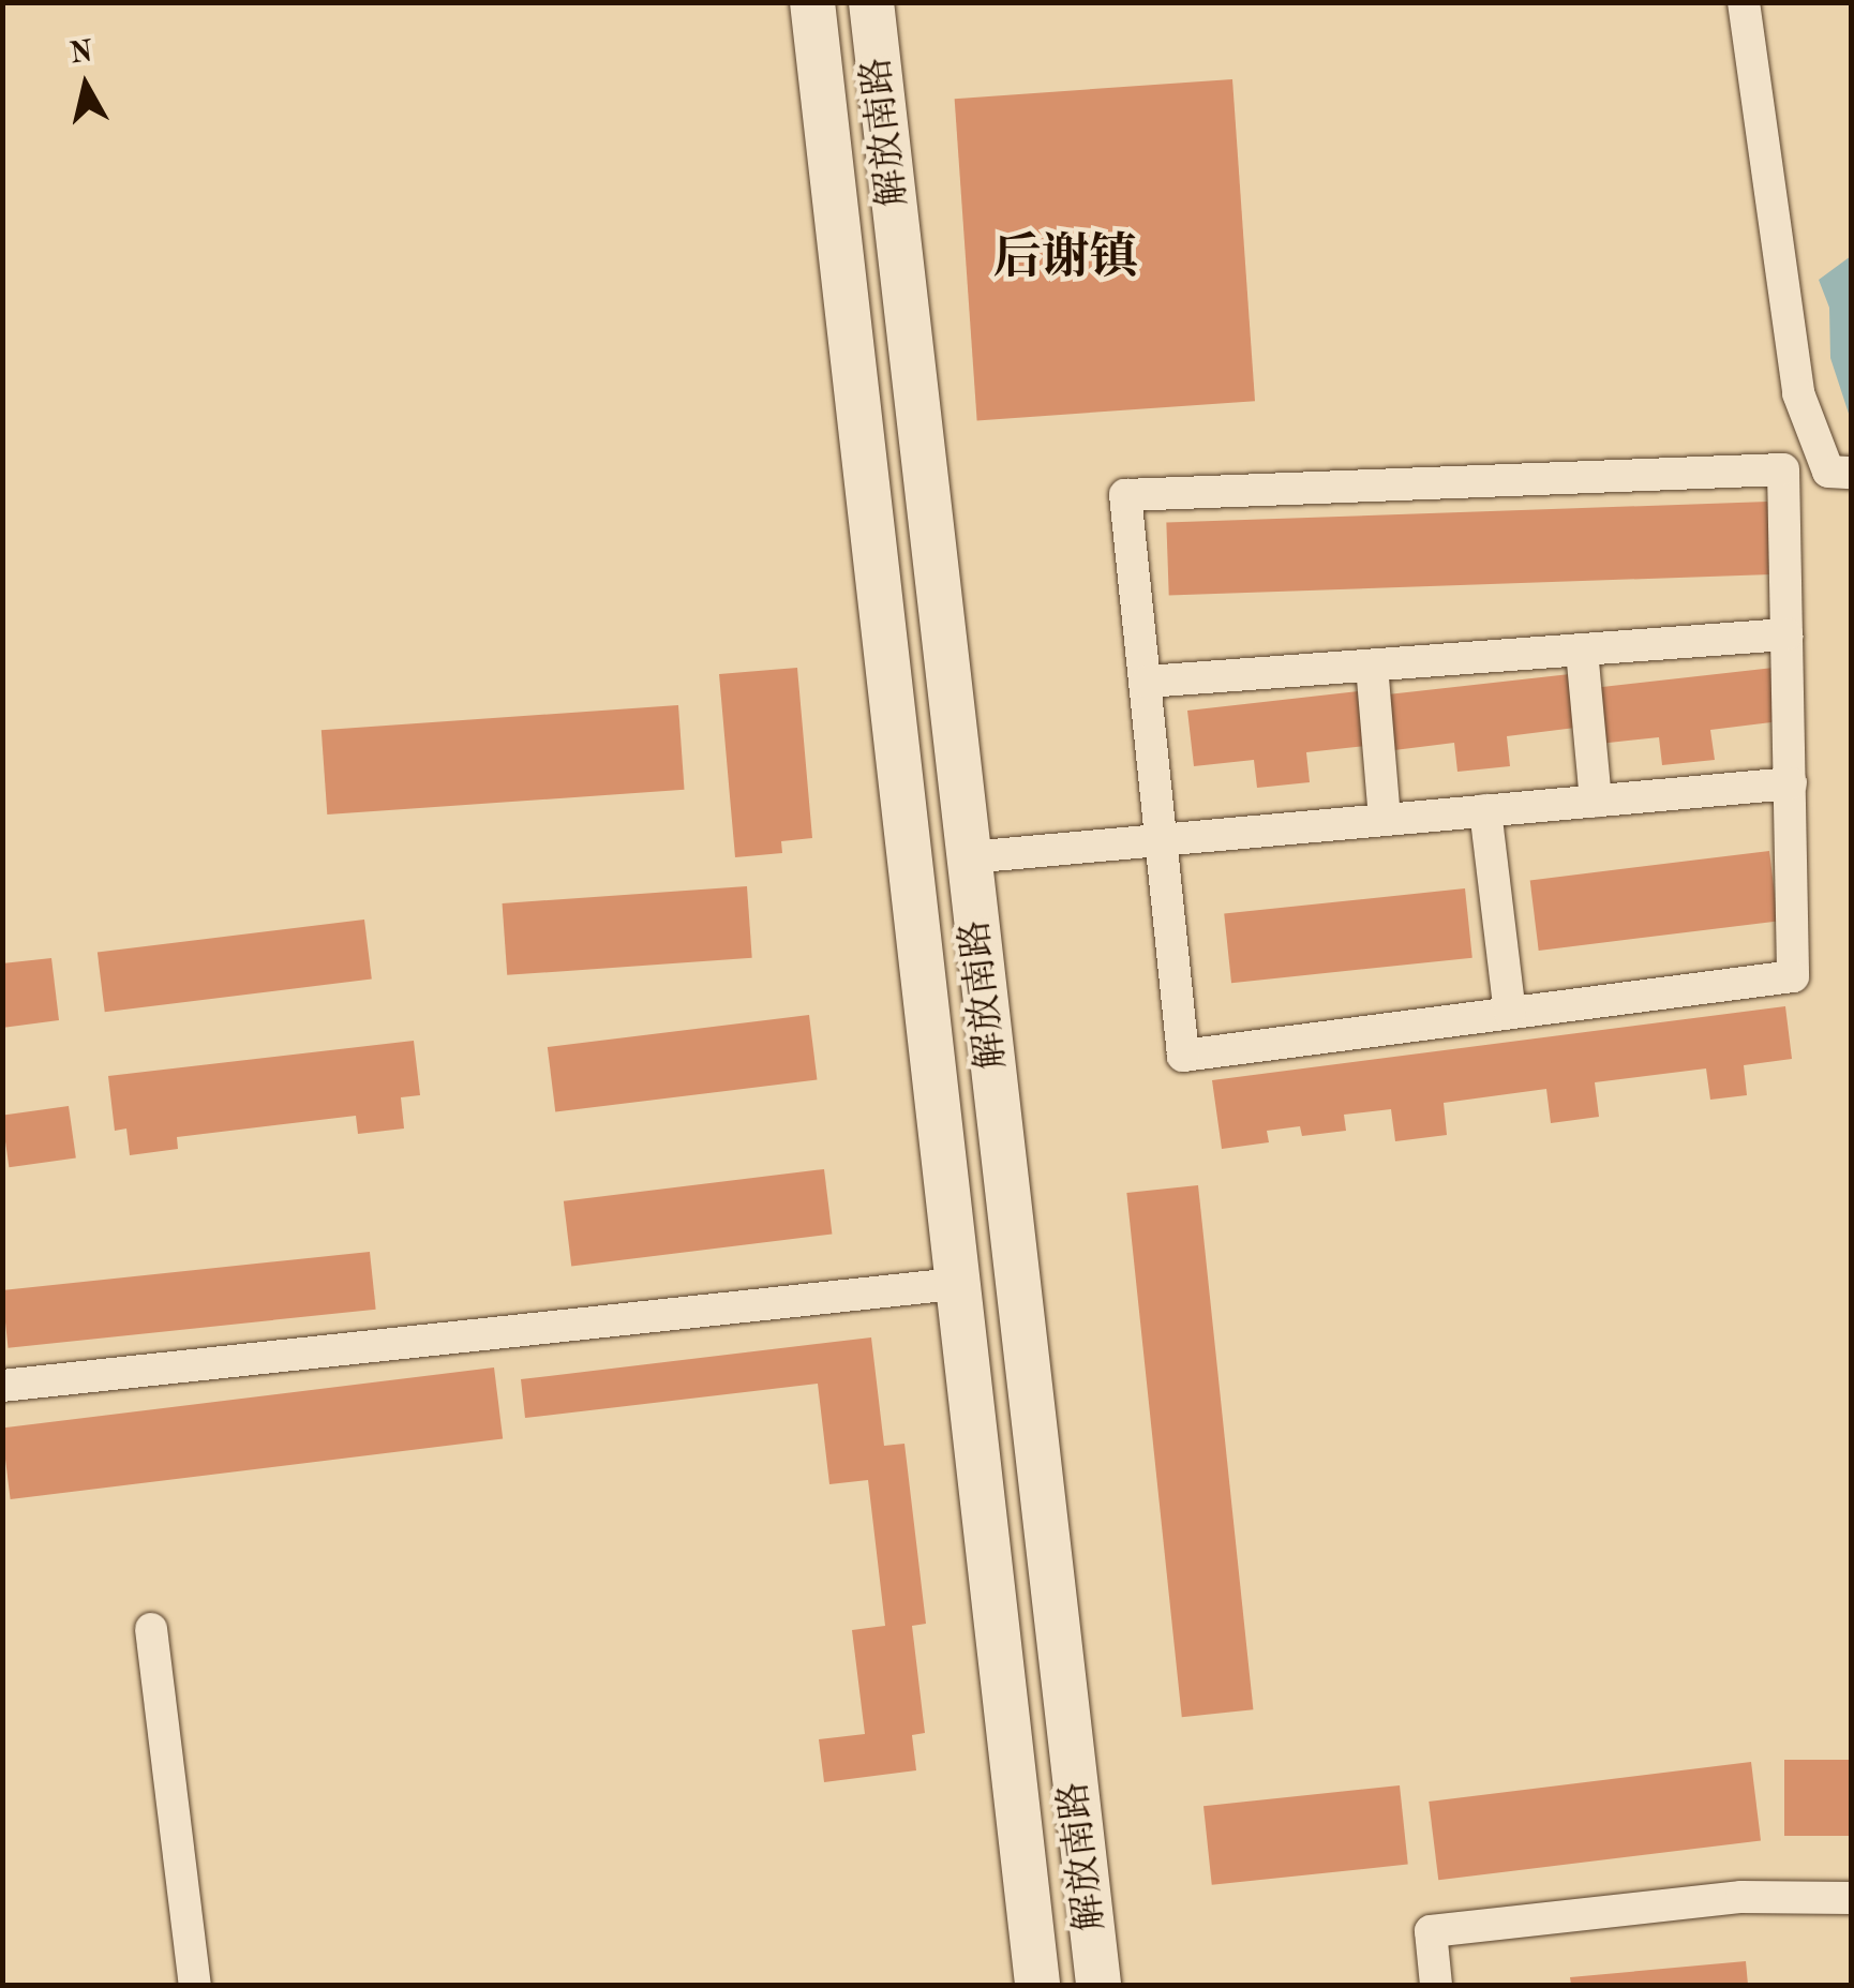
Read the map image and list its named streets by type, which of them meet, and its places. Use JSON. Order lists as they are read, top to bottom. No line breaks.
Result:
{"streets":{"main road":["解放南路"]},"districts":["后谢镇"],"north":"top"}
